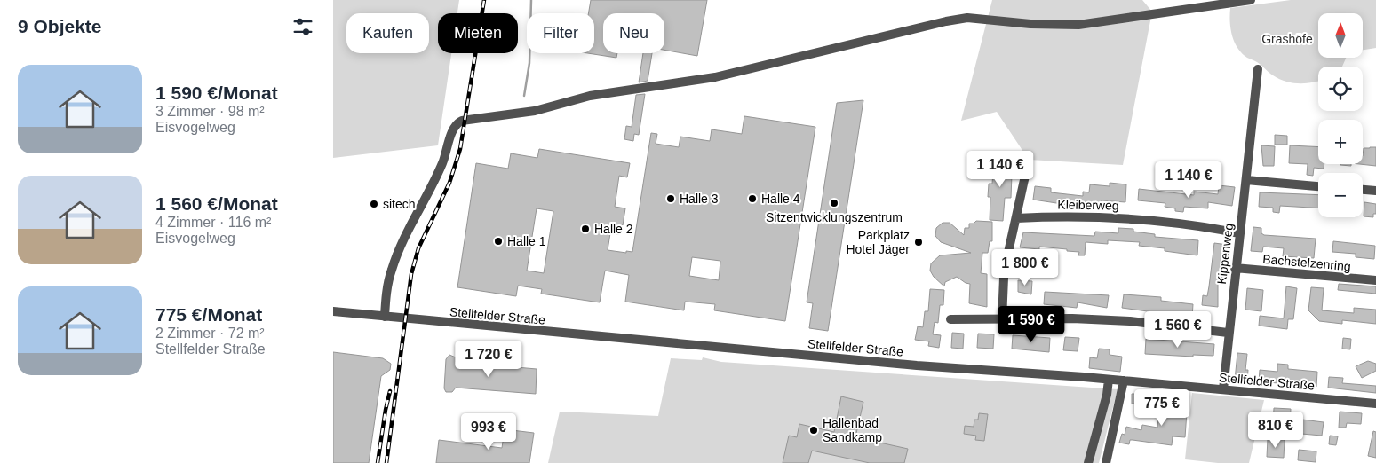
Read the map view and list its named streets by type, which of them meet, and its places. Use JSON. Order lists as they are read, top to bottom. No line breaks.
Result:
{"streets":{"street":["Kleiberweg","Kippenweg","Bachstelzenring","Stellfelder Straße"]},"crossings":[["Kleiberweg","Kippenweg"],["Kippenweg","Bachstelzenring"],["Kippenweg","Stellfelder Straße"]],"parks":["Grashöfe"],"places":["Halle 3","Halle 4","Sitzentwicklungszentrum","sitech","Halle 2","Halle 1","Parkplatz Hotel Jäger","Hallenbad Sandkamp"],"north":"top","page":{"heading":"9 Objekte","map_buttons":["+","−"],"chip":["Kaufen","Mieten","Filter","Neu"],"list":[{"name":"1 590 €/Monat","note":"3 Zimmer · 98 m² · Eisvogelweg"},{"name":"1 560 €/Monat","note":"4 Zimmer · 116 m² · Eisvogelweg"},{"name":"775 €/Monat","note":"2 Zimmer · 72 m² · Stellfelder Straße"}],"price":["1 140 €","1 140 €","1 800 €","1 590 €","1 560 €","1 720 €","775 €","810 €","993 €"]}}
